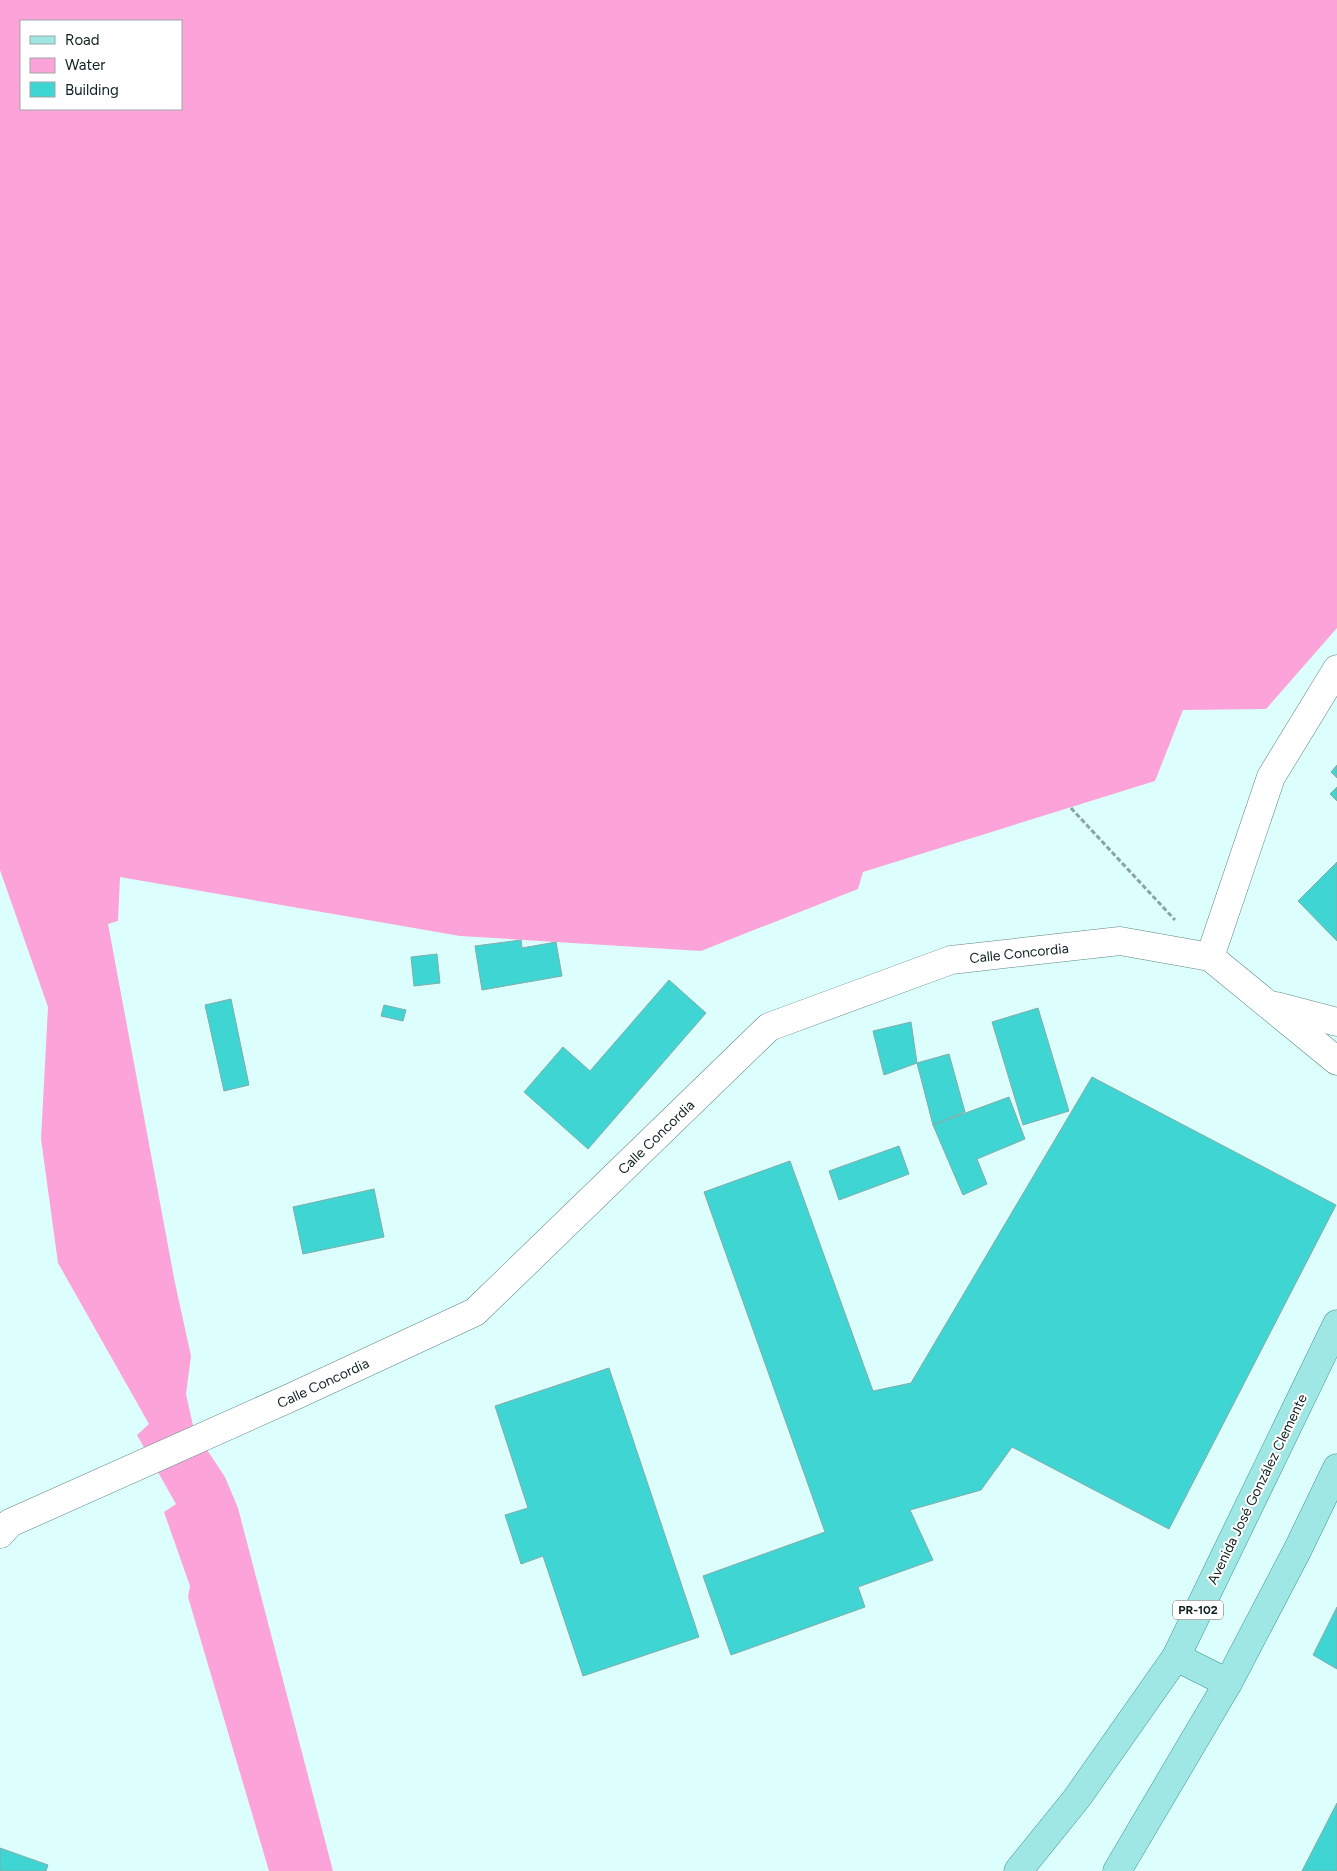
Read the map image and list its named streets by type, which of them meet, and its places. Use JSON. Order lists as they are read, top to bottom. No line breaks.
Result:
{"streets":{"main road":["Avenida José González Clemente","PR-102"],"street":["Calle Concordia"]},"legend":["Road","Water","Building"]}
